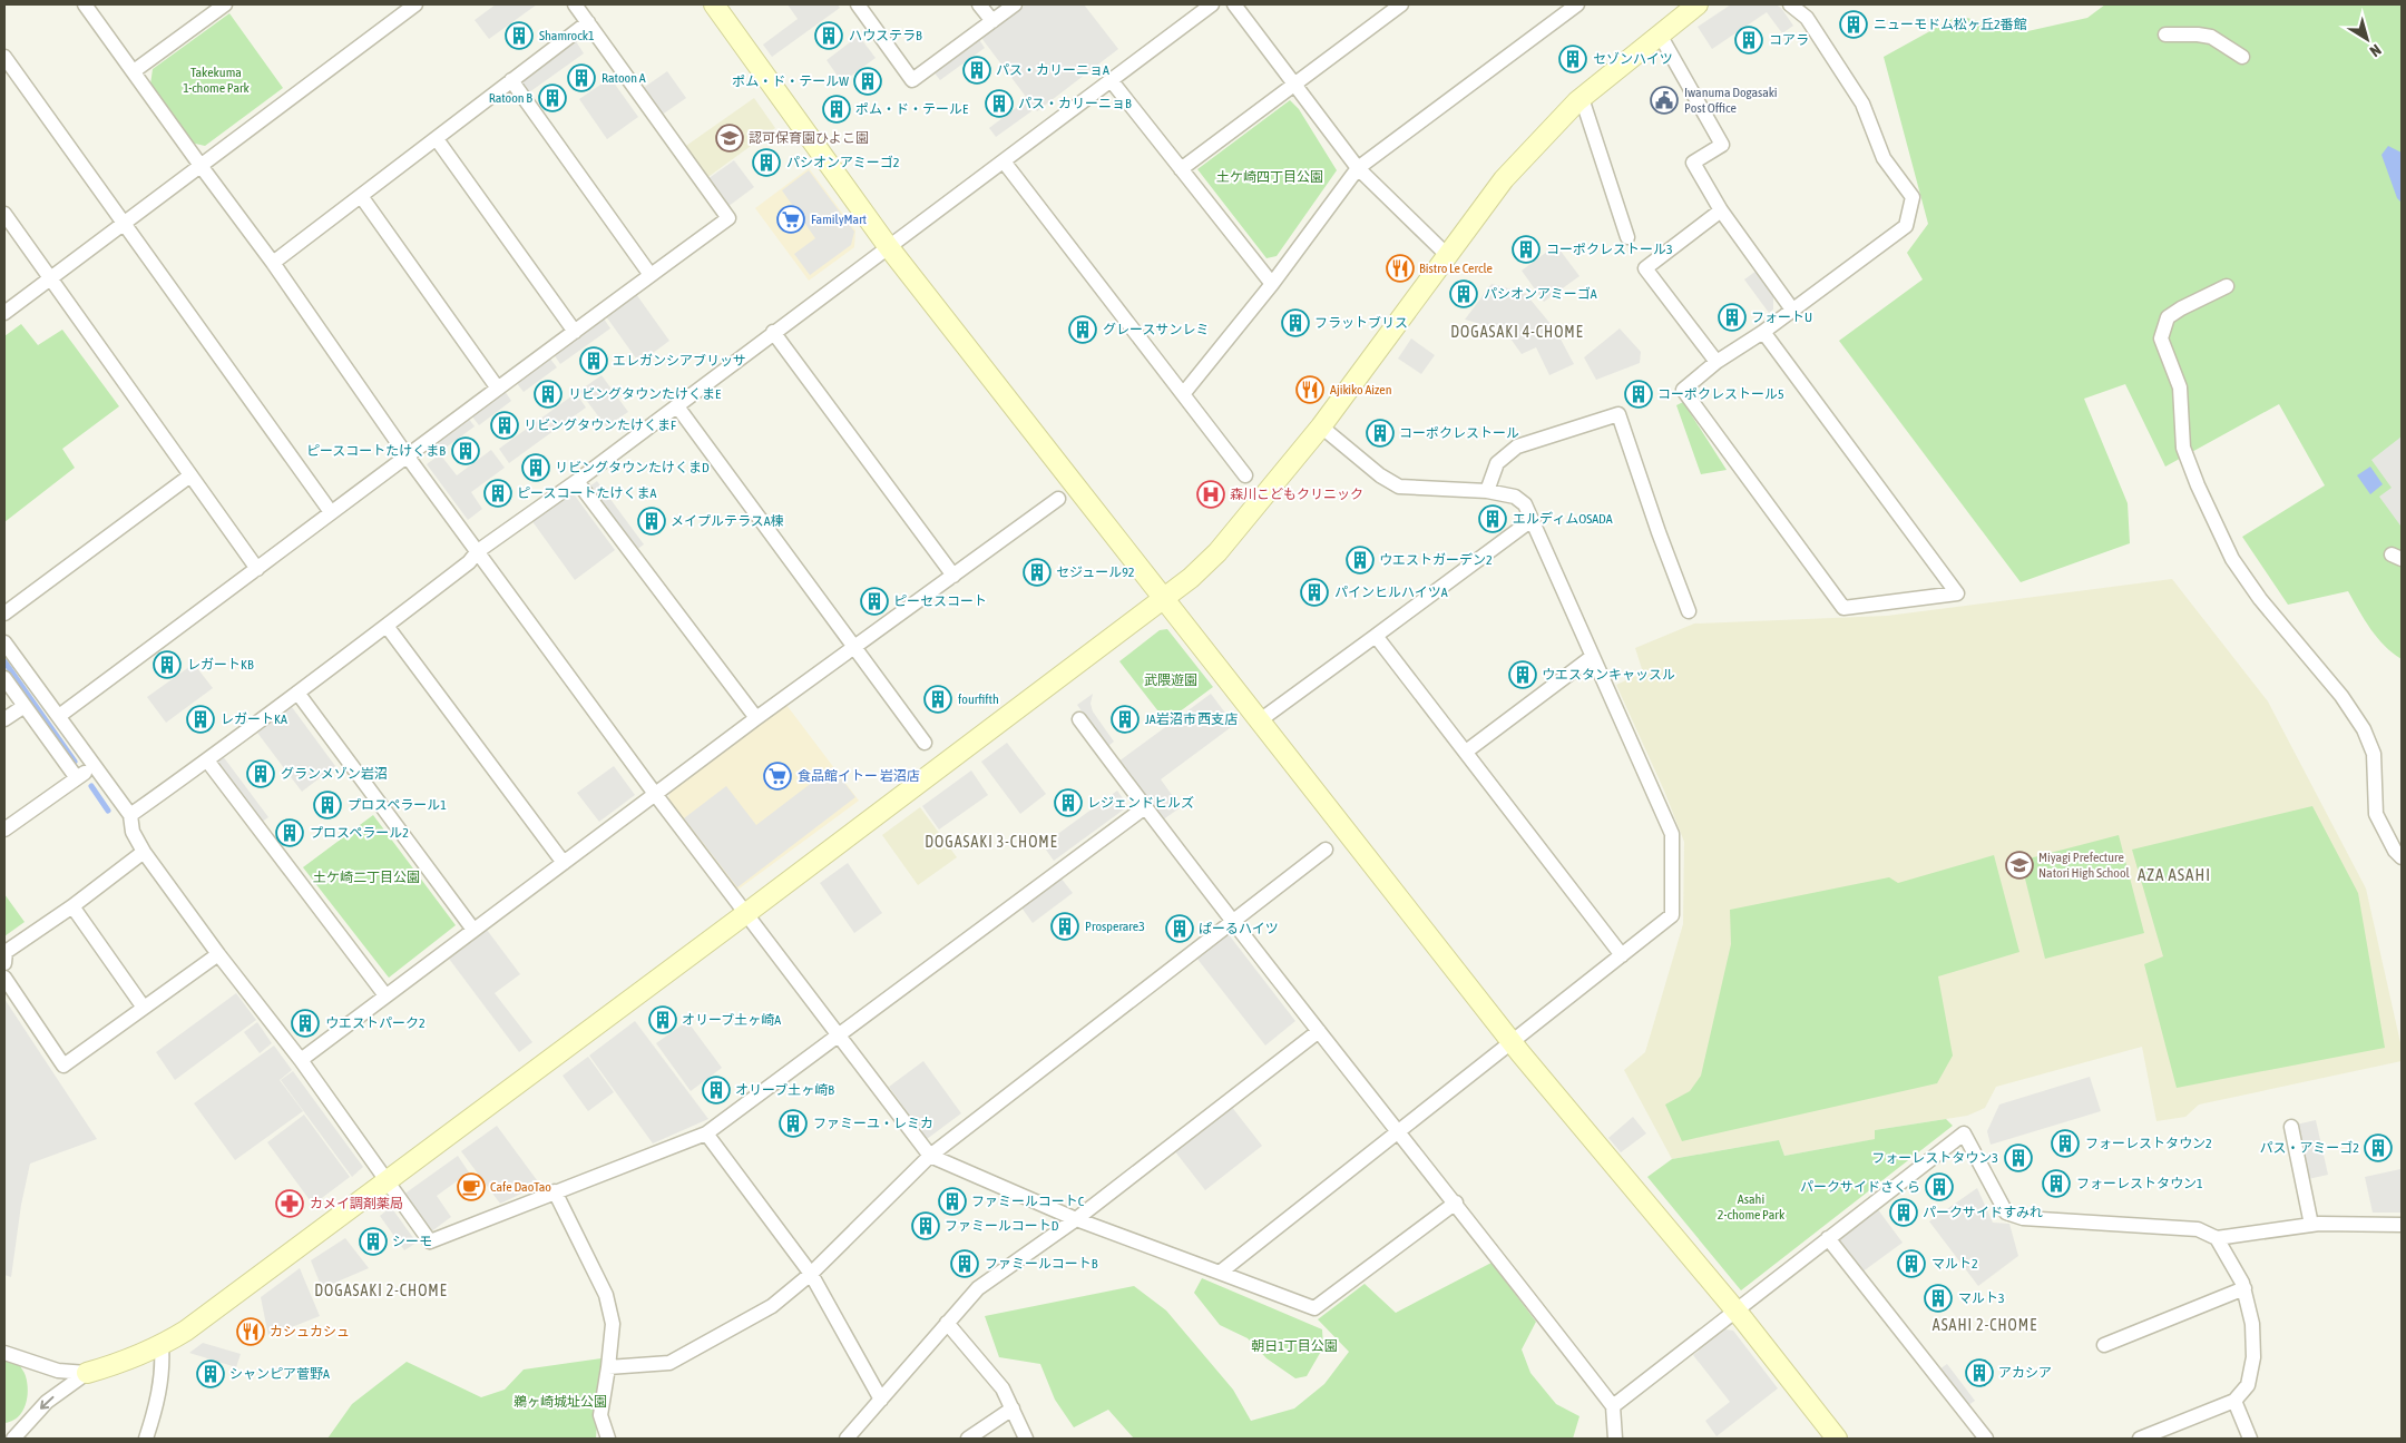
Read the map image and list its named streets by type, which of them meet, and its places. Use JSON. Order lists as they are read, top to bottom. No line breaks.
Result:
{"districts":["DOGASAKI 4-CHOME","DOGASAKI 3-CHOME","AZA ASAHI","DOGASAKI 2-CHOME","ASAHI 2-CHOME"],"parks":["Takekuma 1-chome Park","土ケ崎四丁目公園","武隈遊園","土ケ崎二丁目公園","Asahi 2-chome Park","朝日1丁目公園","鵜ヶ崎城址公園"],"places":{"building":["ニューモドム松ヶ丘2番館","Shamrock1","ハウステラB","コアラ","セゾンハイツ","パス・カリーニョA","Ratoon A","ポム・ド・テールW","Ratoon B","パス・カリーニョB","ポム・ド・テールE","パシオンアミーゴ2","コーポクレストール3","パシオンアミーゴA","フォートU","フラットブリス","グレースサンレミ","エレガンシアブリッサ","リビングタウンたけくまE","コーポクレストール5","リビングタウンたけくまF","コーポクレストール","ピースコートたけくまB","リビングタウンたけくまD","ピースコートたけくまA","エルディムOSADA","メイプルテラスA棟","ウエストガーデン2","セジュール92","パインヒルハイツA","ピーセスコート","レガートKB","ウエスタンキャッスル","fourfifth","レガートKA","JA岩沼市 西支店","グランメゾン岩沼","レジェンドヒルズ","プロスペラール1","プロスペラール2","Prosperare3","ぱーるハイツ","オリーブ土ヶ崎A","ウエストパーク2","オリーブ土ヶ崎B","ファミーユ・レミカ","フォーレストタウン2","パス・アミーゴ2","フォーレストタウン3","フォーレストタウン1","パークサイドさくら","ファミールコートC","パークサイドすみれ","ファミールコートD","シーモ","ファミールコートB","マルト2","マルト3","アカシア","シャンピア菅野A"],"public building":["Iwanuma Dogasaki Post Office"],"school or university":["認可保育園ひよこ園","Miyagi Prefecture Natori High School"],"supermarket":["FamilyMart","食品館イトー 岩沼店"],"restaurant":["Bistro Le Cercle","Ajikiko Aizen","カシュカシュ"],"hospital":["森川こどもクリニック"],"cafe":["Cafe DaoTao"],"pharmacy":["カメイ調剤薬局"]},"north":"bottom right"}
